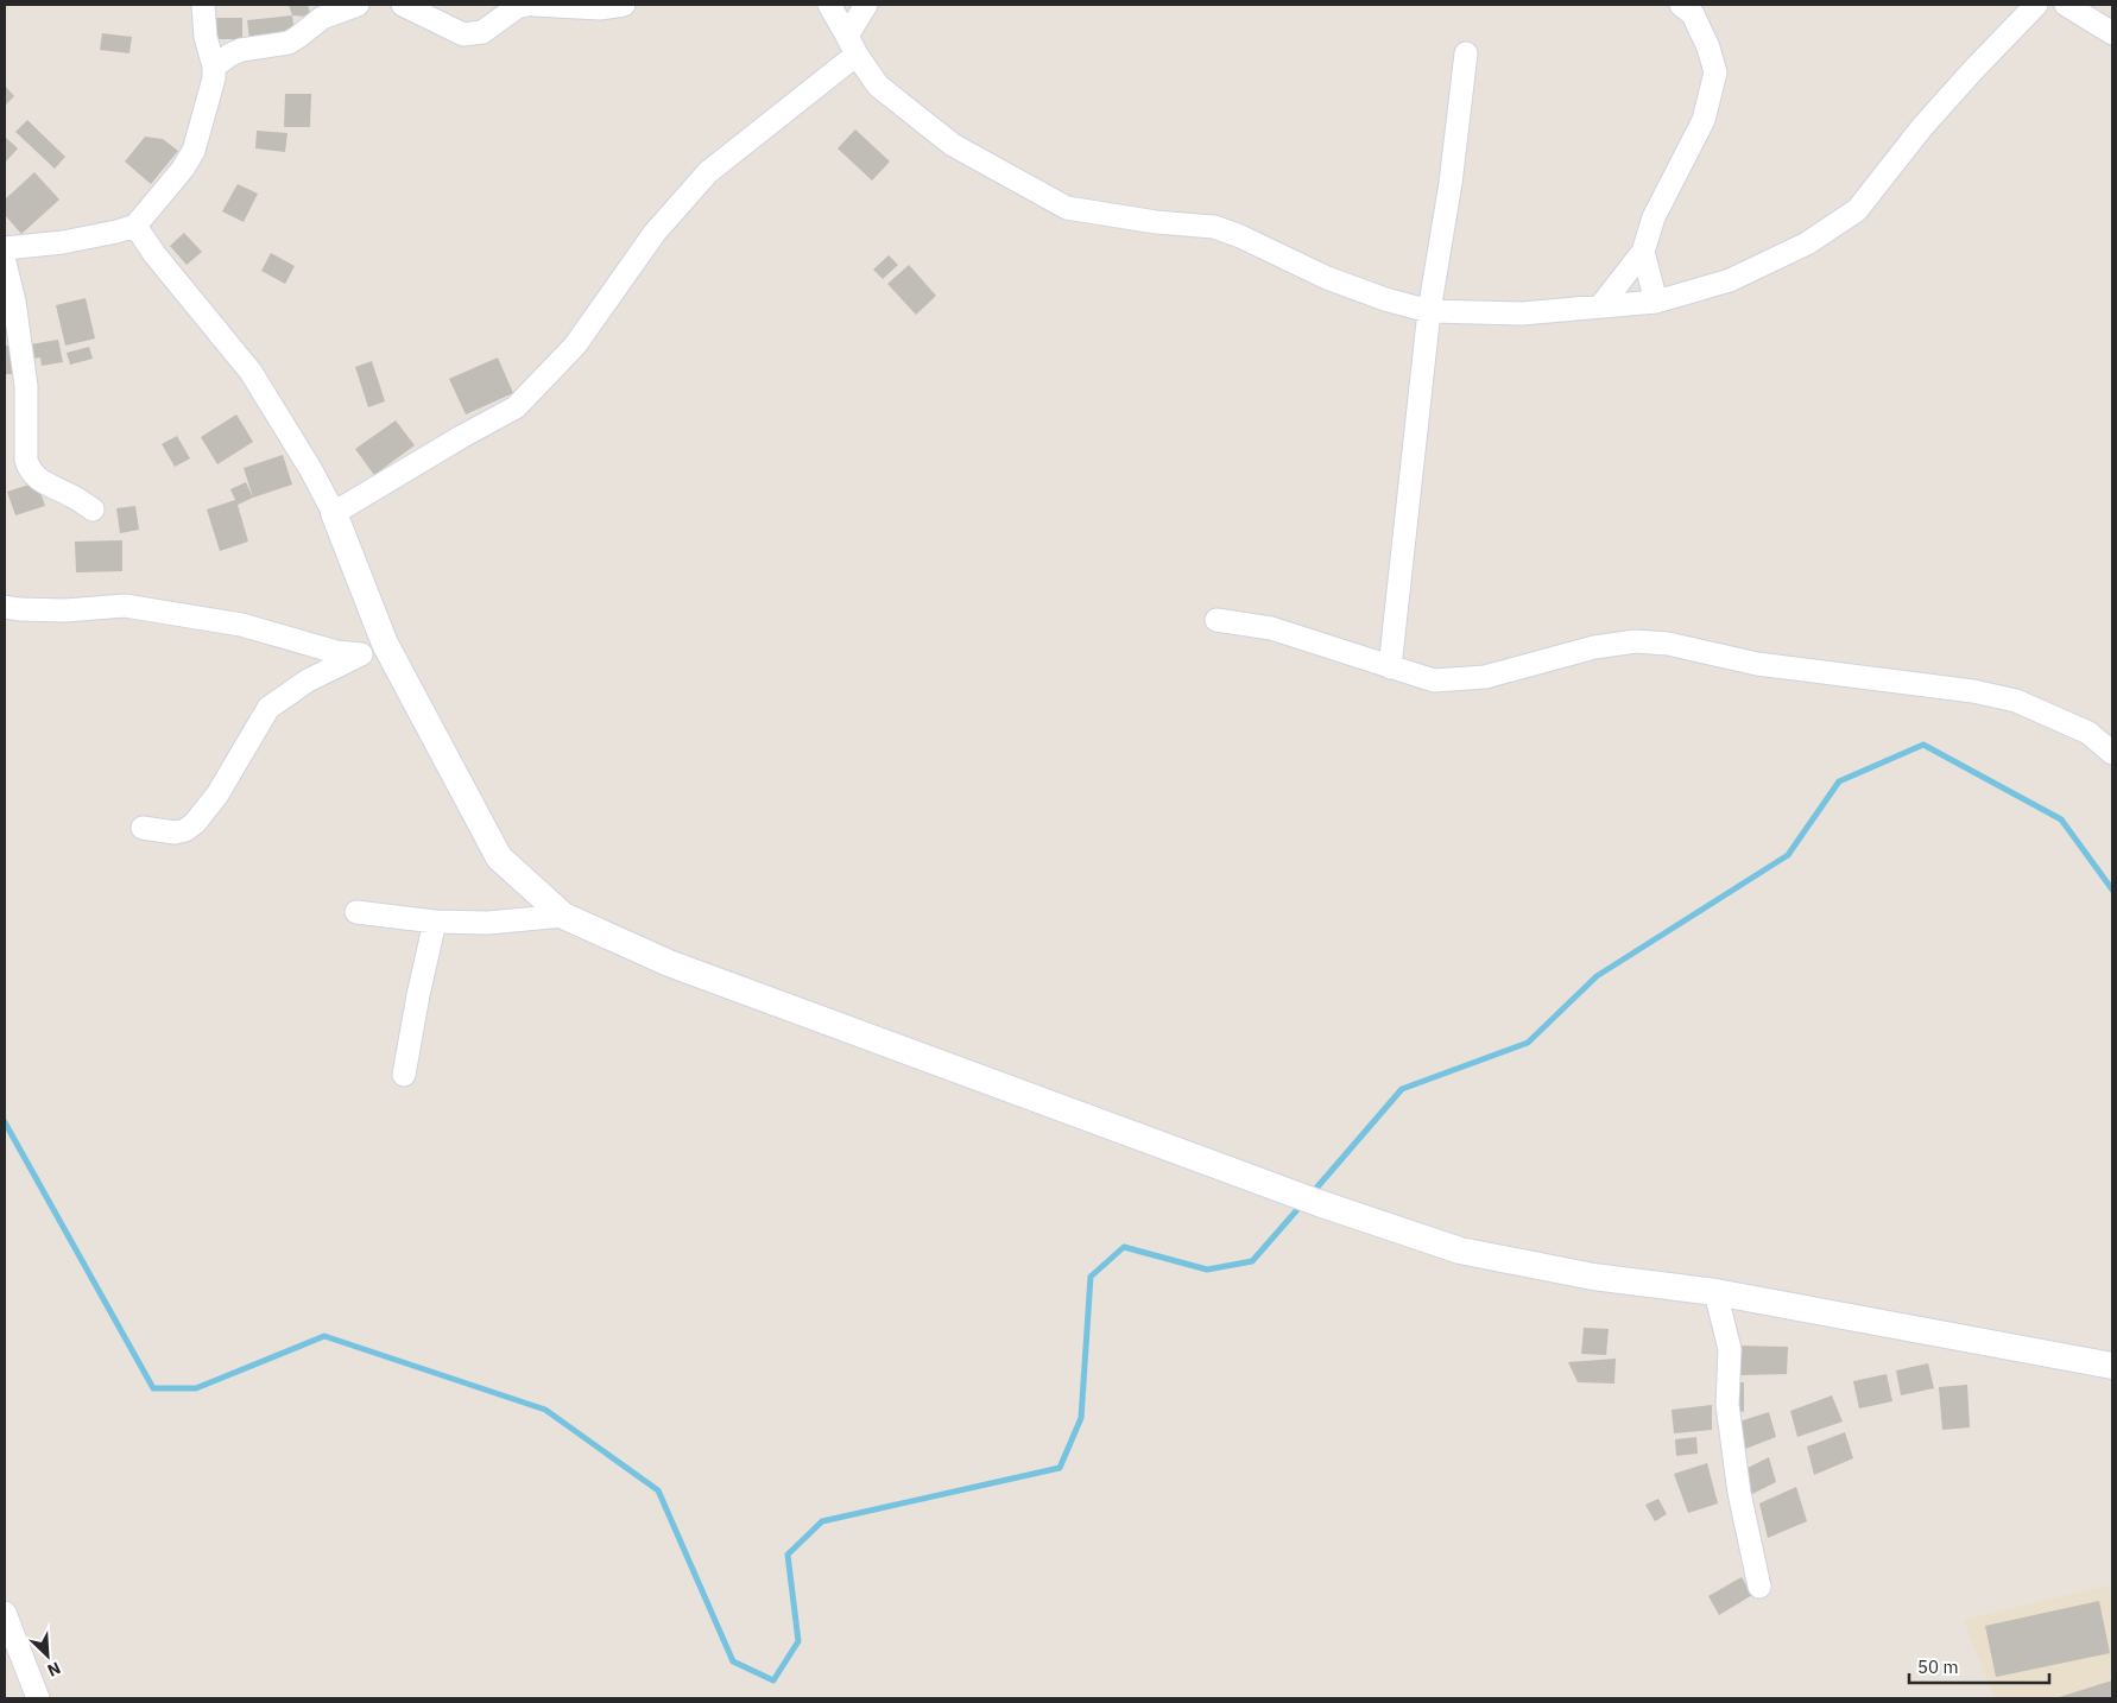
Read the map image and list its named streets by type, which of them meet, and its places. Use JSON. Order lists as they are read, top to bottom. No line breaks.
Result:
{"scale_bar":"50 m","north":"bottom right"}
